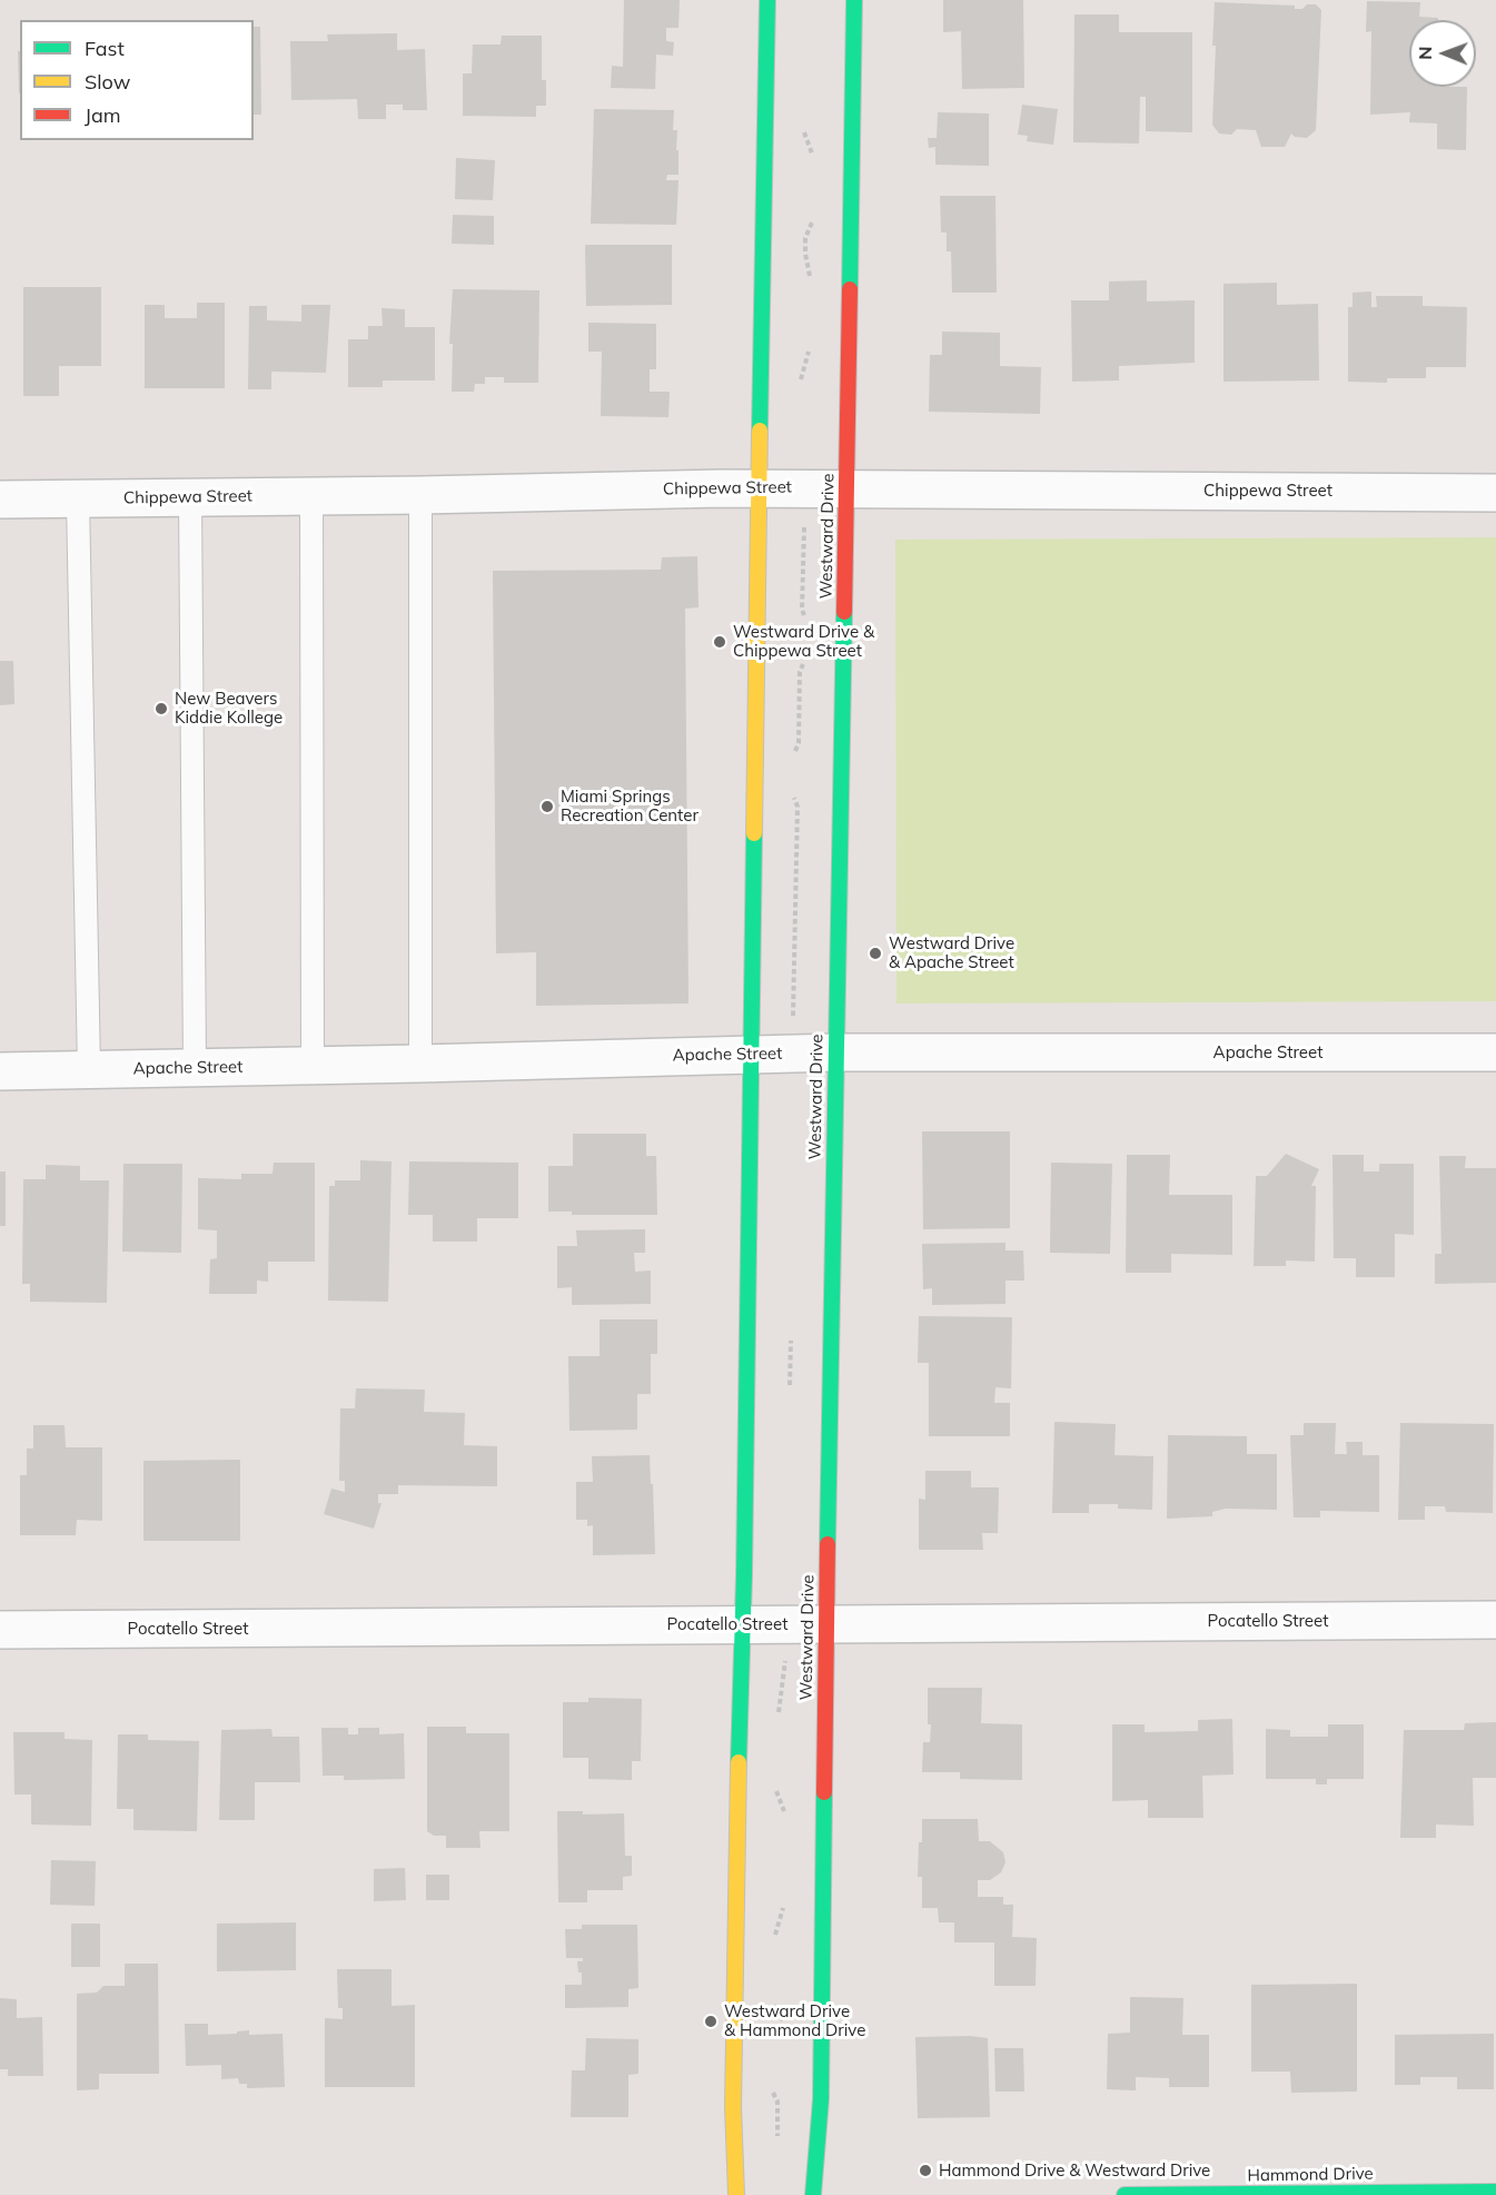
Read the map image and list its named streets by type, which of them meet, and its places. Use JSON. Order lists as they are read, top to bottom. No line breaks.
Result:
{"streets":{"street":["Chippewa Street","Westward Drive","Apache Street","Pocatello Street","Hammond Drive"]},"crossings":[["Chippewa Street","Westward Drive"],["Westward Drive","Apache Street"],["Westward Drive","Pocatello Street"]],"places":["Westward Drive & Chippewa Street","New Beavers Kiddie Kollege","Miami Springs Recreation Center","Westward Drive & Apache Street","Westward Drive & Hammond Drive","Hammond Drive & Westward Drive"],"legend":["Fast","Slow","Jam"],"north":"left"}
